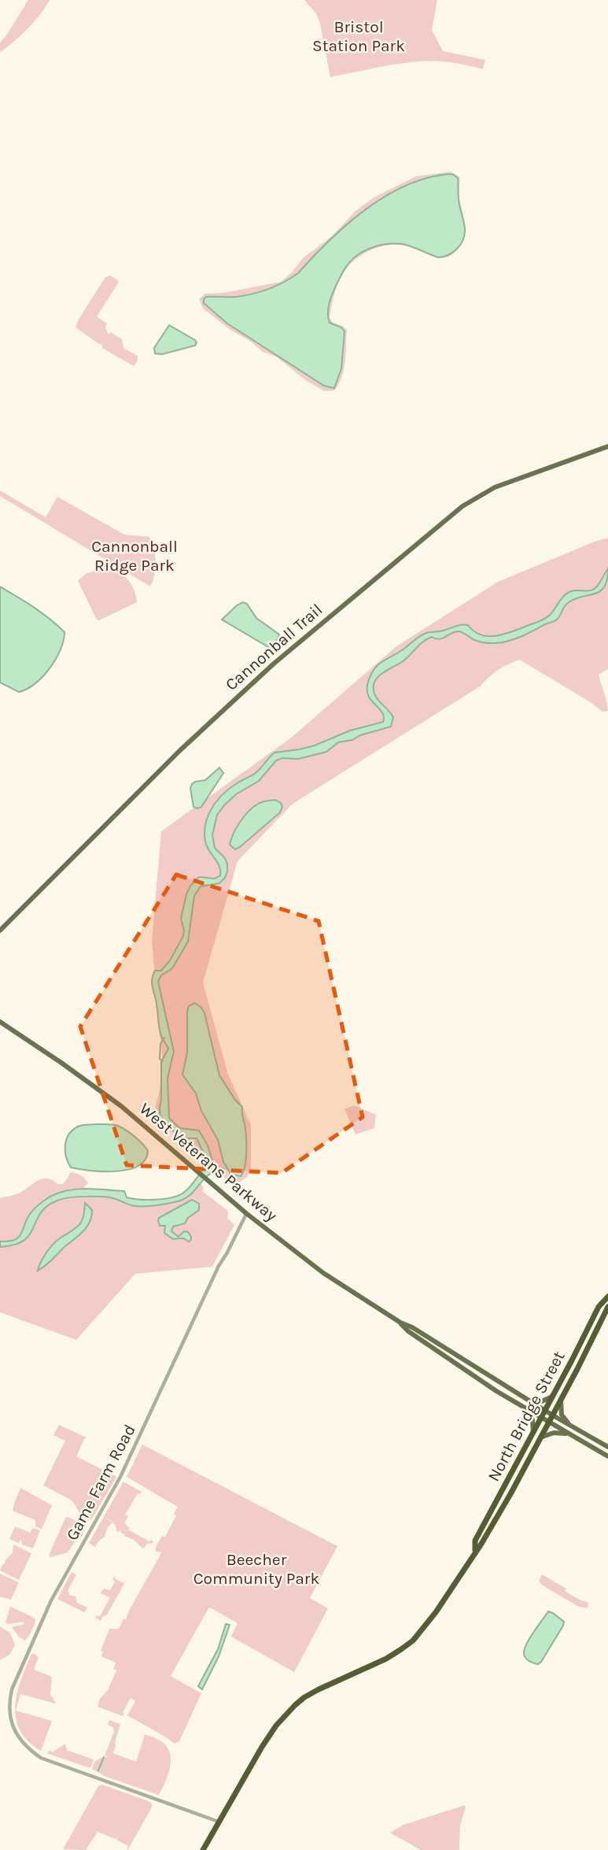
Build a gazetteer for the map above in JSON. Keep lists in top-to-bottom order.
{
  "streets": {
    "highway": ["North Bridge Street"],
    "main road": ["Cannonball Trail", "West Veterans Parkway"],
    "street": ["Game Farm Road"]
  },
  "crossings": [
    ["West Veterans Parkway", "North Bridge Street"],
    ["West Veterans Parkway", "Game Farm Road"],
    ["North Bridge Street", "Game Farm Road"]
  ],
  "parks": ["Bristol Station Park", "Cannonball Ridge Park", "Beecher Community Park"]
}
